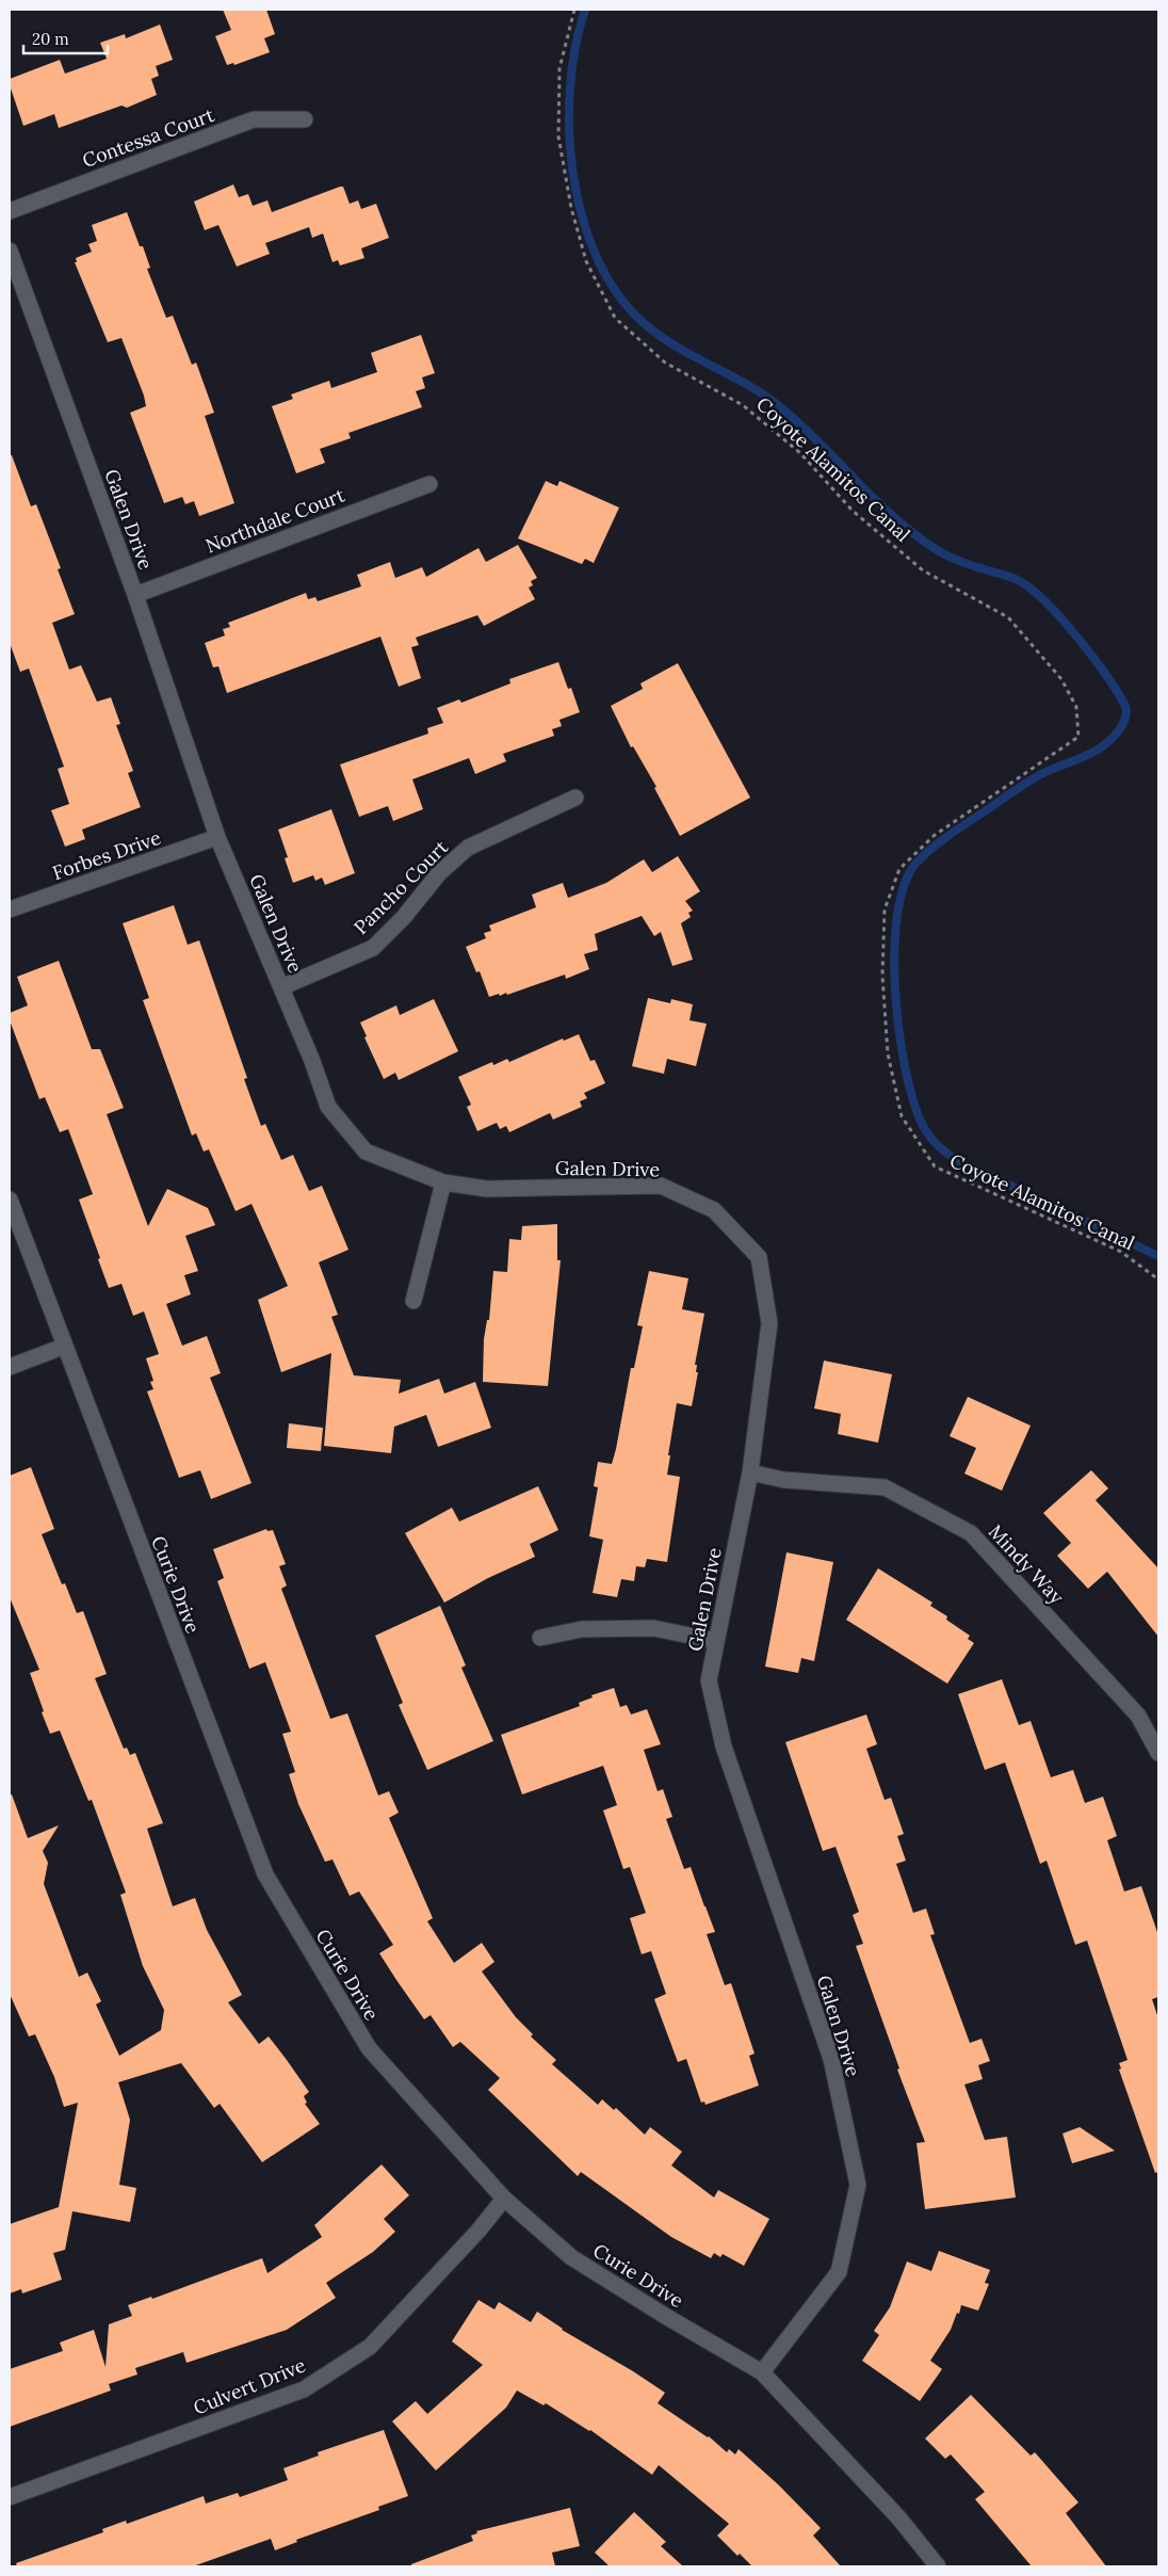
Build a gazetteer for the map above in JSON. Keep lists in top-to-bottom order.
{
  "streets": {
    "street": [
      "Contessa Court",
      "Galen Drive",
      "Northdale Court",
      "Forbes Drive",
      "Pancho Court",
      "Mindy Way",
      "Curie Drive",
      "Culvert Drive"
    ],
    "path": ["Coyote Alamitos Canal"]
  },
  "crossings": [
    ["Galen Drive", "Northdale Court"],
    ["Galen Drive", "Forbes Drive"],
    ["Galen Drive", "Pancho Court"],
    ["Galen Drive", "Mindy Way"],
    ["Galen Drive", "Curie Drive"],
    ["Curie Drive", "Culvert Drive"]
  ],
  "scale_bar": "20 m"
}
